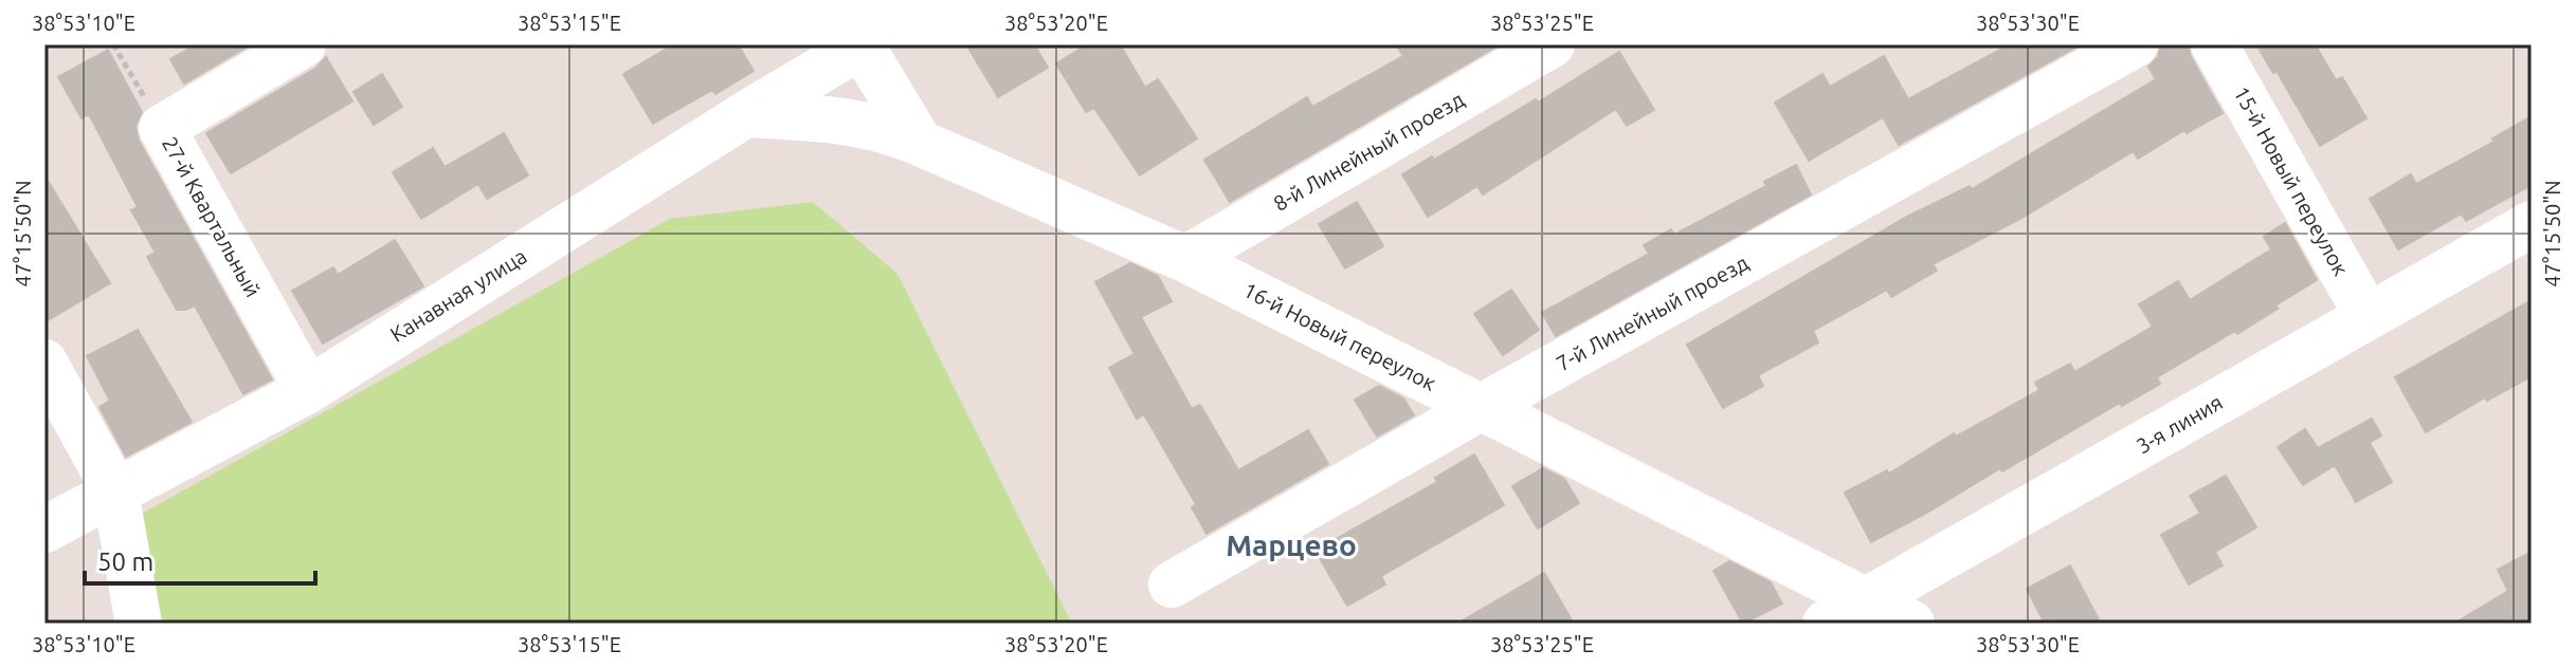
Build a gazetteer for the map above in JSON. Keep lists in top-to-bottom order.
{
  "streets": {
    "street": [
      "8-й Линейный проезд",
      "15-й Новый переулок",
      "27-й Квартальный",
      "Канавная улица",
      "7-й Линейный проезд",
      "16-й Новый переулок",
      "3-я линия"
    ]
  },
  "crossings": [
    ["8-й Линейный проезд", "16-й Новый переулок"],
    ["15-й Новый переулок", "3-я линия"],
    ["27-й Квартальный", "Канавная улица"],
    ["Канавная улица", "16-й Новый переулок"],
    ["7-й Линейный проезд", "16-й Новый переулок"],
    ["16-й Новый переулок", "3-я линия"]
  ],
  "districts": ["Марцево"],
  "scale_bar": "50 m",
  "coordinates": [
    "38°53'10\"E",
    "38°53'15\"E",
    "38°53'20\"E",
    "38°53'25\"E",
    "38°53'30\"E",
    "47°15'50\"N"
  ]
}
